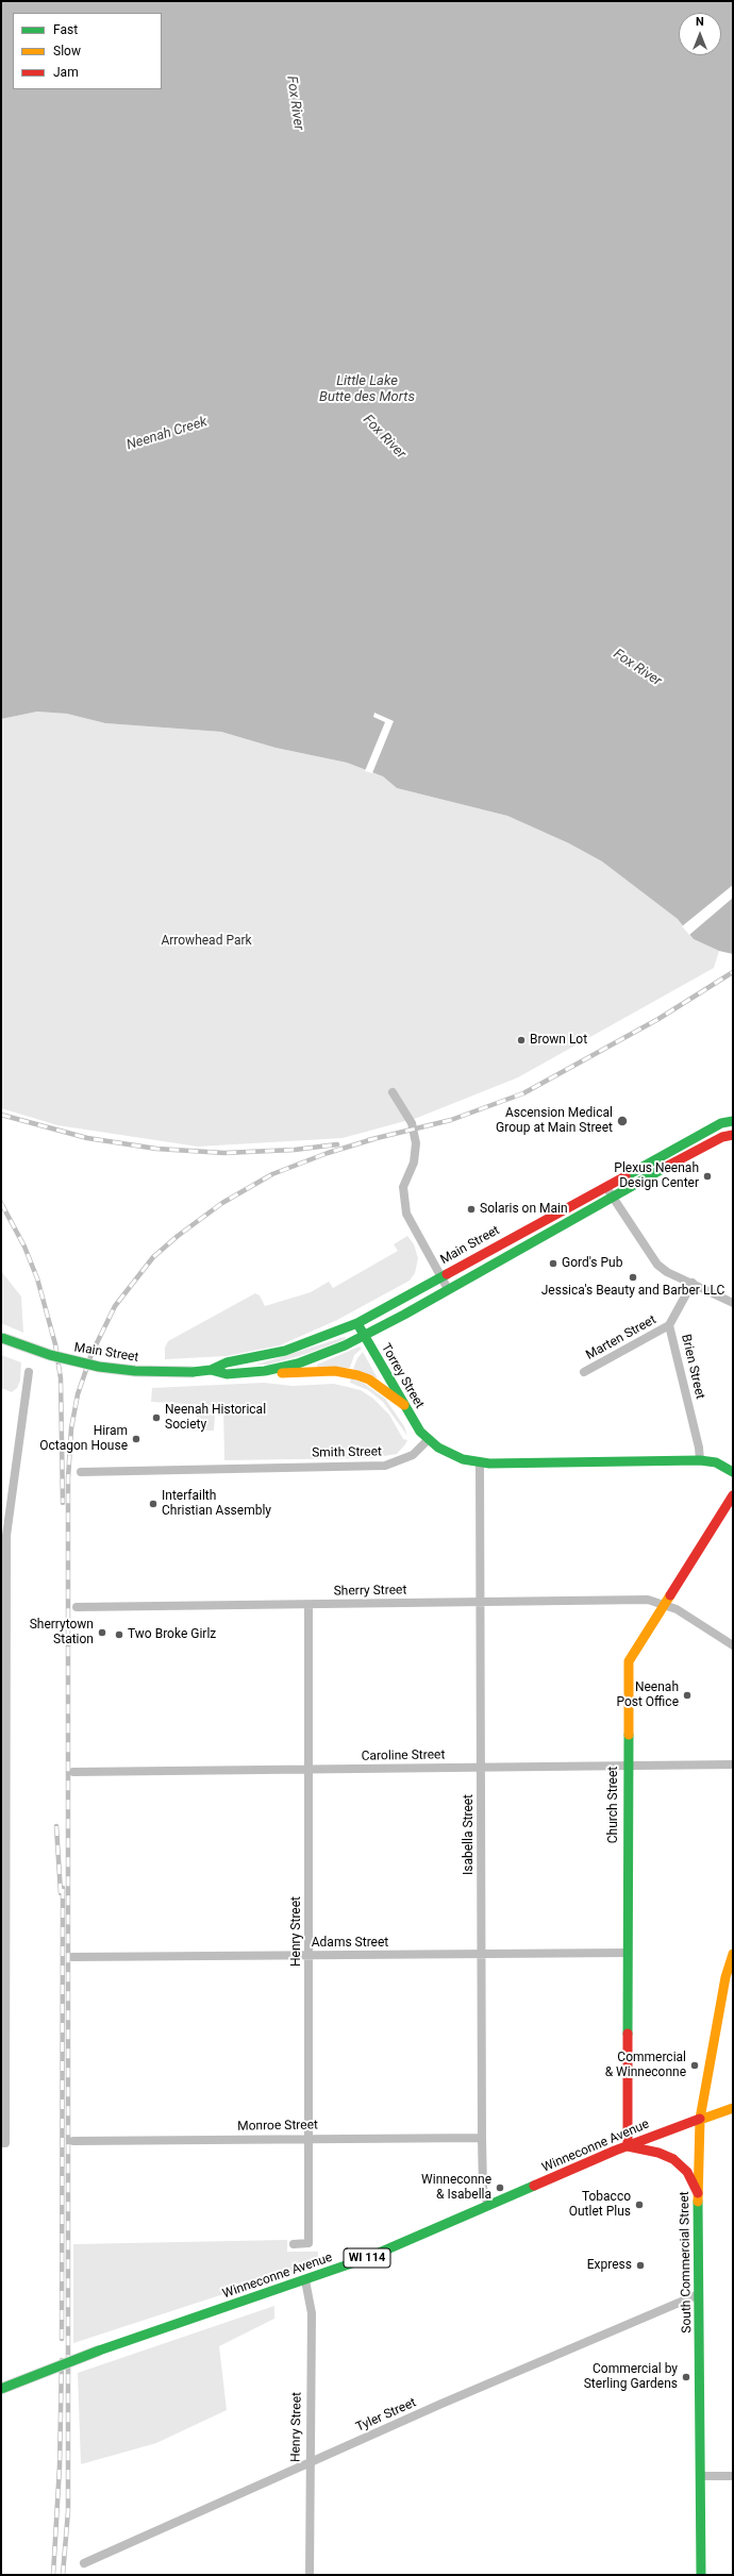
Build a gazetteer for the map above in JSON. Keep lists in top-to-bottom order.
{
  "streets": {
    "main road": [
      "Main Street",
      "Torrey Street",
      "Church Street",
      "Winneconne Avenue",
      "WI 114",
      "South Commercial Street"
    ],
    "street": [
      "Marten Street",
      "Brien Street",
      "Smith Street",
      "Sherry Street",
      "Caroline Street",
      "Isabella Street",
      "Henry Street",
      "Adams Street",
      "Monroe Street",
      "Tyler Street"
    ]
  },
  "crossings": [
    ["Main Street", "Torrey Street"],
    ["Marten Street", "Brien Street"],
    ["Torrey Street", "Smith Street"],
    ["Sherry Street", "Church Street"],
    ["Sherry Street", "Isabella Street"],
    ["Sherry Street", "Henry Street"],
    ["Caroline Street", "Church Street"],
    ["Caroline Street", "Isabella Street"],
    ["Caroline Street", "Henry Street"],
    ["Church Street", "Adams Street"],
    ["Church Street", "Winneconne Avenue"],
    ["Isabella Street", "Adams Street"],
    ["Isabella Street", "Monroe Street"],
    ["Isabella Street", "Winneconne Avenue"],
    ["Henry Street", "Adams Street"],
    ["Henry Street", "Monroe Street"],
    ["Henry Street", "Winneconne Avenue"],
    ["Henry Street", "Tyler Street"],
    ["Winneconne Avenue", "South Commercial Street"],
    ["South Commercial Street", "Tyler Street"]
  ],
  "water": ["Fox River", "Little Lake Butte des Morts", "Neenah Creek"],
  "parks": ["Arrowhead Park"],
  "places": [
    "Brown Lot",
    "Ascension Medical Group at Main Street",
    "Plexus Neenah Design Center",
    "Solaris on Main",
    "Gord's Pub",
    "Jessica's Beauty and Barber LLC",
    "Neenah Historical Society",
    "Hiram Octagon House",
    "Interfailth Christian Assembly",
    "Sherrytown Station",
    "Two Broke Girlz",
    "Neenah Post Office",
    "Commercial & Winneconne",
    "Winneconne & Isabella",
    "Tobacco Outlet Plus",
    "Express",
    "Commercial by Sterling Gardens"
  ],
  "legend": ["Fast", "Slow", "Jam"],
  "north": "top"
}
